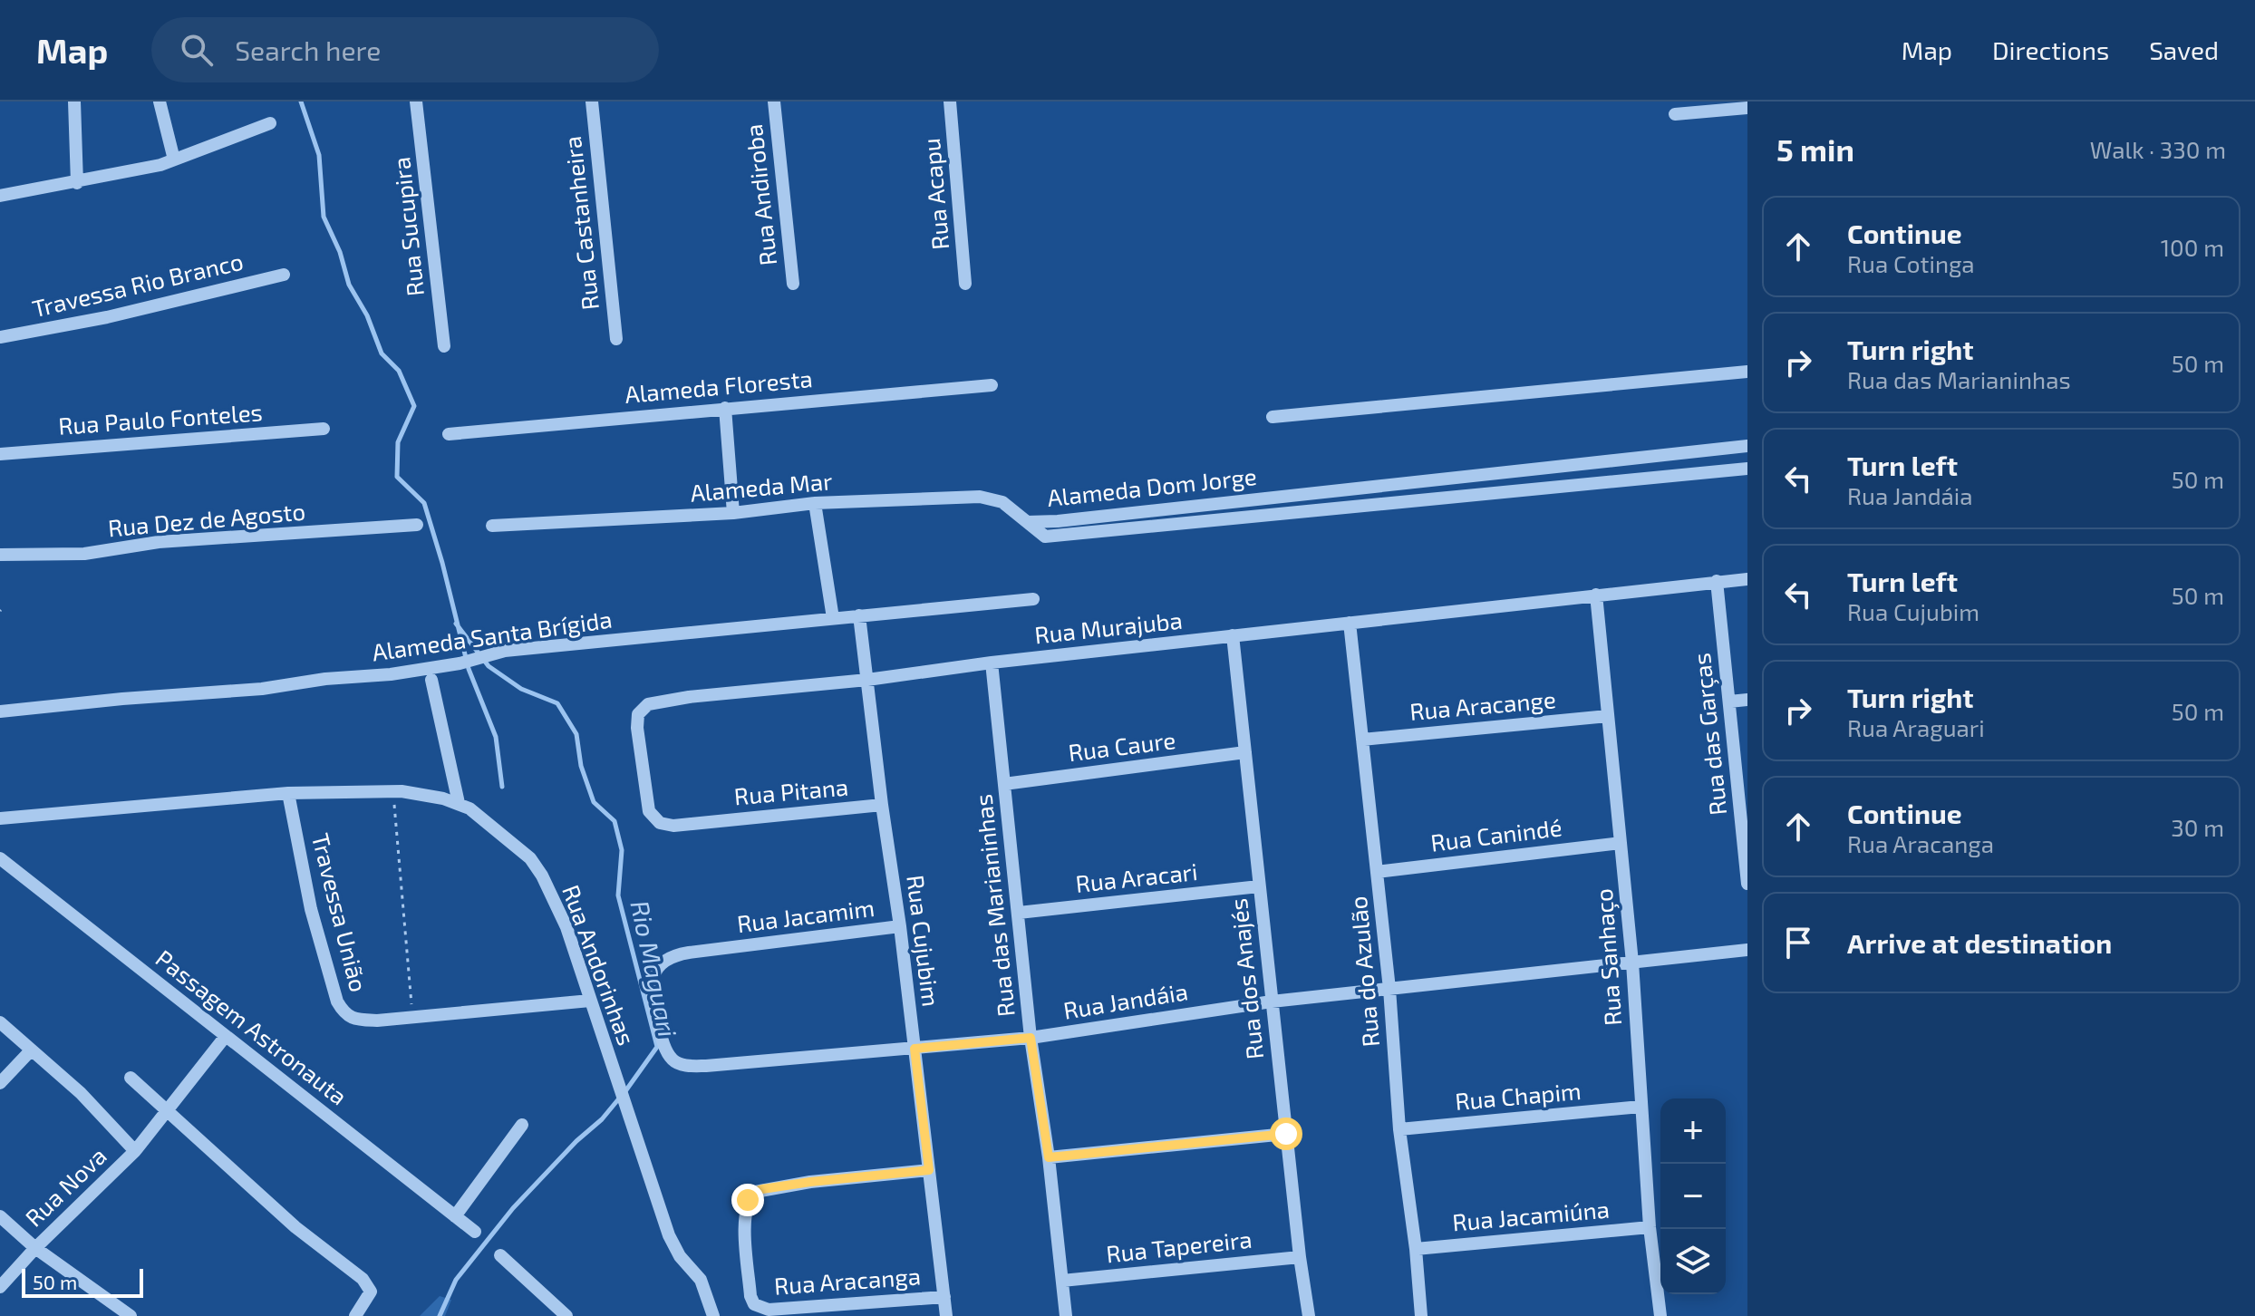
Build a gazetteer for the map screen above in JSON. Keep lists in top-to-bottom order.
{
  "streets": {
    "street": [
      "Rua Acapu",
      "Rua Andiroba",
      "Rua Castanheira",
      "Rua Sucupira",
      "Travessa Rio Branco",
      "Alameda Floresta",
      "Rua Paulo Fonteles",
      "Alameda Mar",
      "Alameda Dom Jorge",
      "Rua Dez de Agosto",
      "Rua Murajuba",
      "Alameda Santa Brígida",
      "Rua Aracange",
      "Rua das Garças",
      "Rua Caure",
      "Rua Pitana",
      "Rua Canindé",
      "Rua Aracari",
      "Rua das Marianinhas",
      "Travessa União",
      "Rua Jacamim",
      "Rua Cujubim",
      "Rua Sanhaço",
      "Rua Andorinhas",
      "Rua do Azulão",
      "Rua dos Anajés",
      "Rua Jandáia",
      "Passagem Astronauta",
      "Rua Chapim",
      "Rua Nova",
      "Rua Jacamiúna",
      "Rua Tapereira",
      "Rua Aracanga"
    ]
  },
  "crossings": [
    ["Alameda Mar", "Alameda Dom Jorge"],
    ["Rua Murajuba", "Rua das Garças"],
    ["Rua Murajuba", "Rua Pitana"],
    ["Rua Murajuba", "Rua das Marianinhas"],
    ["Rua Murajuba", "Rua Cujubim"],
    ["Rua Murajuba", "Rua Sanhaço"],
    ["Rua Murajuba", "Rua do Azulão"],
    ["Rua Murajuba", "Rua dos Anajés"],
    ["Alameda Santa Brígida", "Rua Cujubim"],
    ["Rua Aracange", "Rua Sanhaço"],
    ["Rua Aracange", "Rua do Azulão"],
    ["Rua Caure", "Rua das Marianinhas"],
    ["Rua Caure", "Rua dos Anajés"],
    ["Rua Pitana", "Rua Cujubim"],
    ["Rua Canindé", "Rua Sanhaço"],
    ["Rua Canindé", "Rua do Azulão"],
    ["Rua Aracari", "Rua das Marianinhas"],
    ["Rua Aracari", "Rua dos Anajés"],
    ["Rua das Marianinhas", "Rua Jandáia"],
    ["Rua das Marianinhas", "Rua Tapereira"],
    ["Travessa União", "Rua Andorinhas"],
    ["Rua Jacamim", "Rua Cujubim"],
    ["Rua Jacamim", "Rua Jandáia"],
    ["Rua Cujubim", "Rua Jandáia"],
    ["Rua Cujubim", "Rua Aracanga"],
    ["Rua Sanhaço", "Rua Jandáia"],
    ["Rua Sanhaço", "Rua Chapim"],
    ["Rua Sanhaço", "Rua Jacamiúna"],
    ["Rua do Azulão", "Rua Jandáia"],
    ["Rua do Azulão", "Rua Chapim"],
    ["Rua do Azulão", "Rua Jacamiúna"],
    ["Rua dos Anajés", "Rua Jandáia"],
    ["Rua dos Anajés", "Rua Tapereira"],
    ["Passagem Astronauta", "Rua Nova"]
  ],
  "water": ["Rio Maguari"],
  "scale_bar": "50 m",
  "page": {
    "header": "Map",
    "search": "Search here",
    "nav": ["Map", "Directions", "Saved"],
    "heading": ["5 min", "Walk · 330 m"],
    "list": [
      ["Continue", "Rua Cotinga", "100 m"],
      ["Turn right", "Rua das Marianinhas", "50 m"],
      ["Turn left", "Rua Jandáia", "50 m"],
      ["Turn left", "Rua Cujubim", "50 m"],
      ["Turn right", "Rua Araguari", "50 m"],
      ["Continue", "Rua Aracanga", "30 m"],
      "Arrive at destination"
    ],
    "map_buttons": ["+", "−"],
    "scale": "50 m"
  }
}
